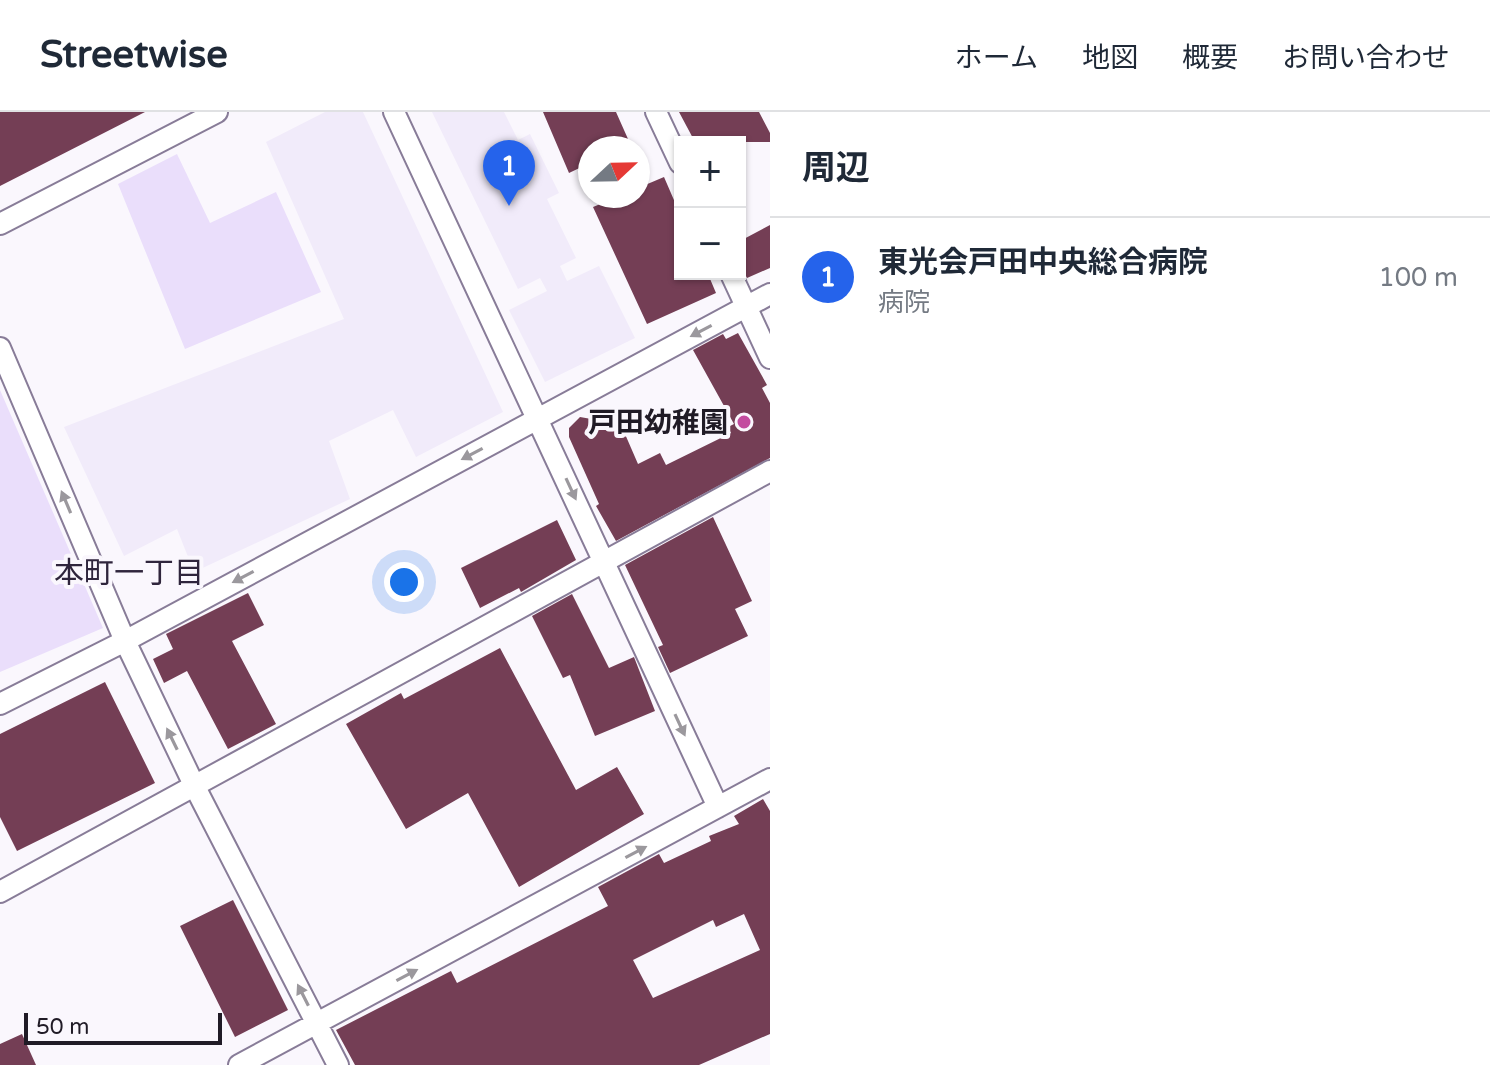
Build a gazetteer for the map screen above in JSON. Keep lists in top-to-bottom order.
{
  "districts": ["本町一丁目"],
  "places": ["戸田幼稚園"],
  "scale_bar": "50 m",
  "north": "right",
  "page": {
    "header": "Streetwise",
    "nav": [
      "ホーム",
      "地図",
      "概要",
      "お問い合わせ"
    ],
    "heading": "周辺",
    "map_buttons": ["+", "−"],
    "pins": "1",
    "list": [
      {
        "mark": "1",
        "name": "東光会戸田中央総合病院",
        "note": "病院",
        "value": "100 m"
      }
    ],
    "scale": "50 m"
  }
}
